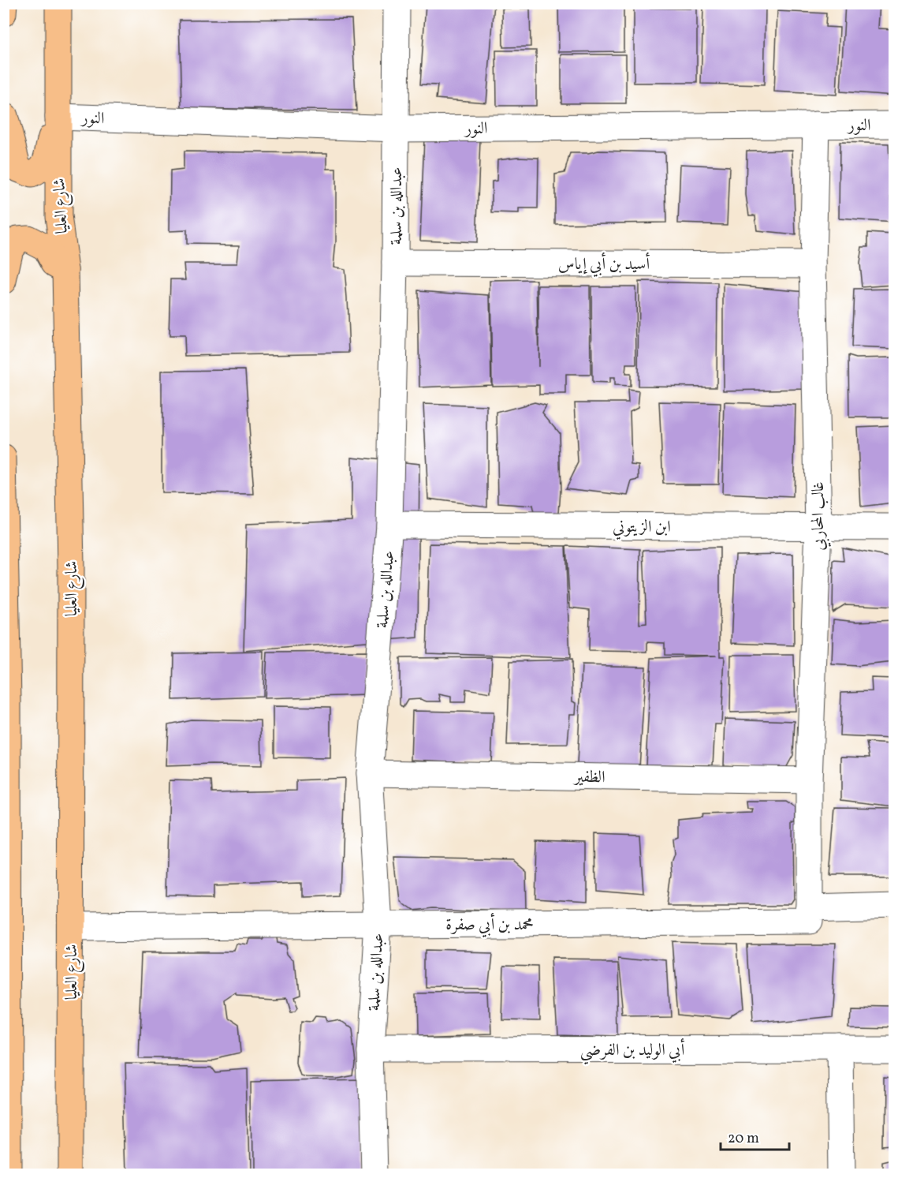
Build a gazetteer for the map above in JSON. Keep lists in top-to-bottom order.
{
  "streets": {
    "main road": ["شارع العليا"],
    "street": [
      "النور",
      "عبدالله بن سلمة",
      "أسيد بن أبي إياس",
      "غالب المحاربي",
      "ابن الزيتوني",
      "الظفير",
      "محمد بن أبي صفرة",
      "أبي الوليد بن الفرضي"
    ]
  },
  "crossings": [
    ["النور", "شارع العليا"],
    ["النور", "عبدالله بن سلمة"],
    ["النور", "غالب المحاربي"],
    ["شارع العليا", "محمد بن أبي صفرة"],
    ["عبدالله بن سلمة", "أسيد بن أبي إياس"],
    ["عبدالله بن سلمة", "ابن الزيتوني"],
    ["عبدالله بن سلمة", "الظفير"],
    ["عبدالله بن سلمة", "محمد بن أبي صفرة"],
    ["عبدالله بن سلمة", "أبي الوليد بن الفرضي"],
    ["أسيد بن أبي إياس", "غالب المحاربي"],
    ["غالب المحاربي", "ابن الزيتوني"],
    ["غالب المحاربي", "الظفير"],
    ["غالب المحاربي", "محمد بن أبي صفرة"]
  ],
  "scale_bar": "20 m"
}
